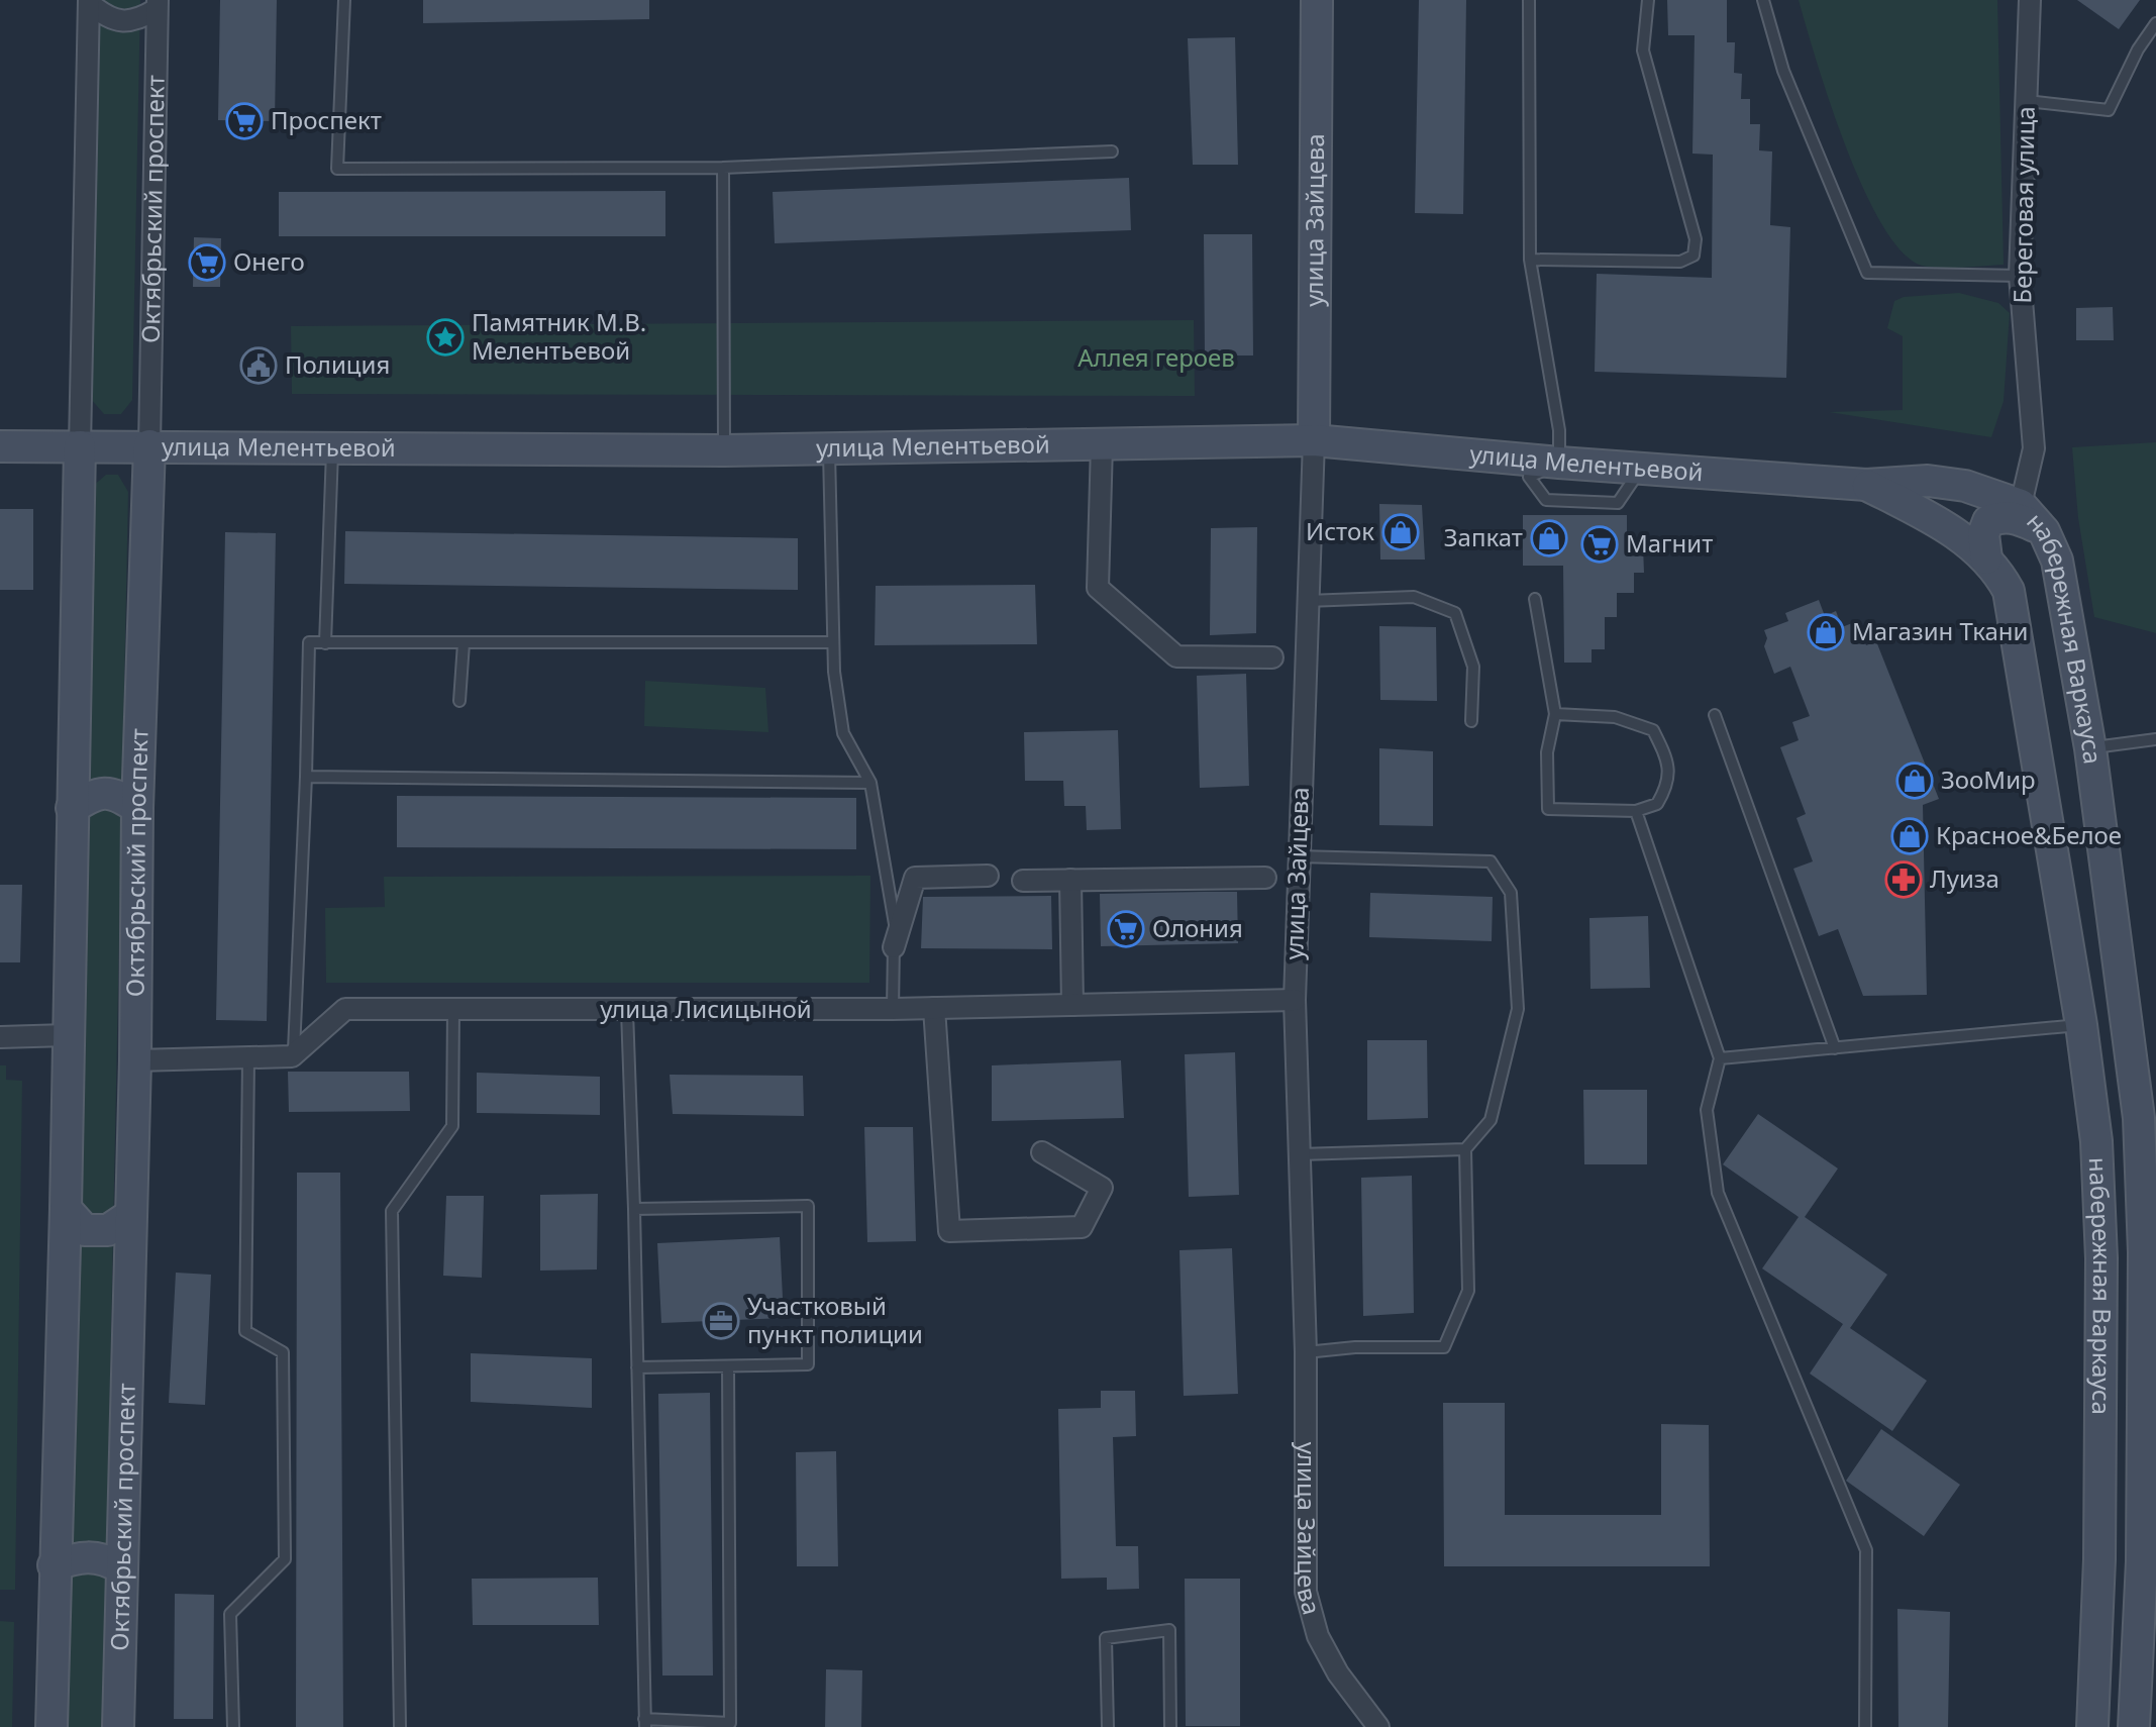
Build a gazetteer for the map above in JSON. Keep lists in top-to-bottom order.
{
  "streets": {
    "main road": [
      "Октябрьский проспект",
      "улица Зайцева",
      "улица Мелентьевой",
      "набережная Варкауса"
    ],
    "street": ["Береговая улица", "улица Лисицыной"]
  },
  "crossings": [
    ["Береговая улица", "набережная Варкауса"],
    ["Октябрьский проспект", "улица Мелентьевой"],
    ["улица Зайцева", "улица Мелентьевой"],
    ["улица Зайцева", "улица Лисицыной"],
    ["улица Мелентьевой", "набережная Варкауса"]
  ],
  "parks": ["Аллея героев"],
  "places": {
    "supermarket": [
      "Проспект",
      "Онего",
      "Магнит",
      "Олония"
    ],
    "place": ["Памятник М.В. Мелентьевой"],
    "public building": ["Полиция"],
    "shop": [
      "Исток",
      "Запкат",
      "Магазин Ткани",
      "ЗооМир",
      "Красное&Белое"
    ],
    "pharmacy": ["Луиза"],
    "office": ["Участковый пункт полиции"]
  }
}
